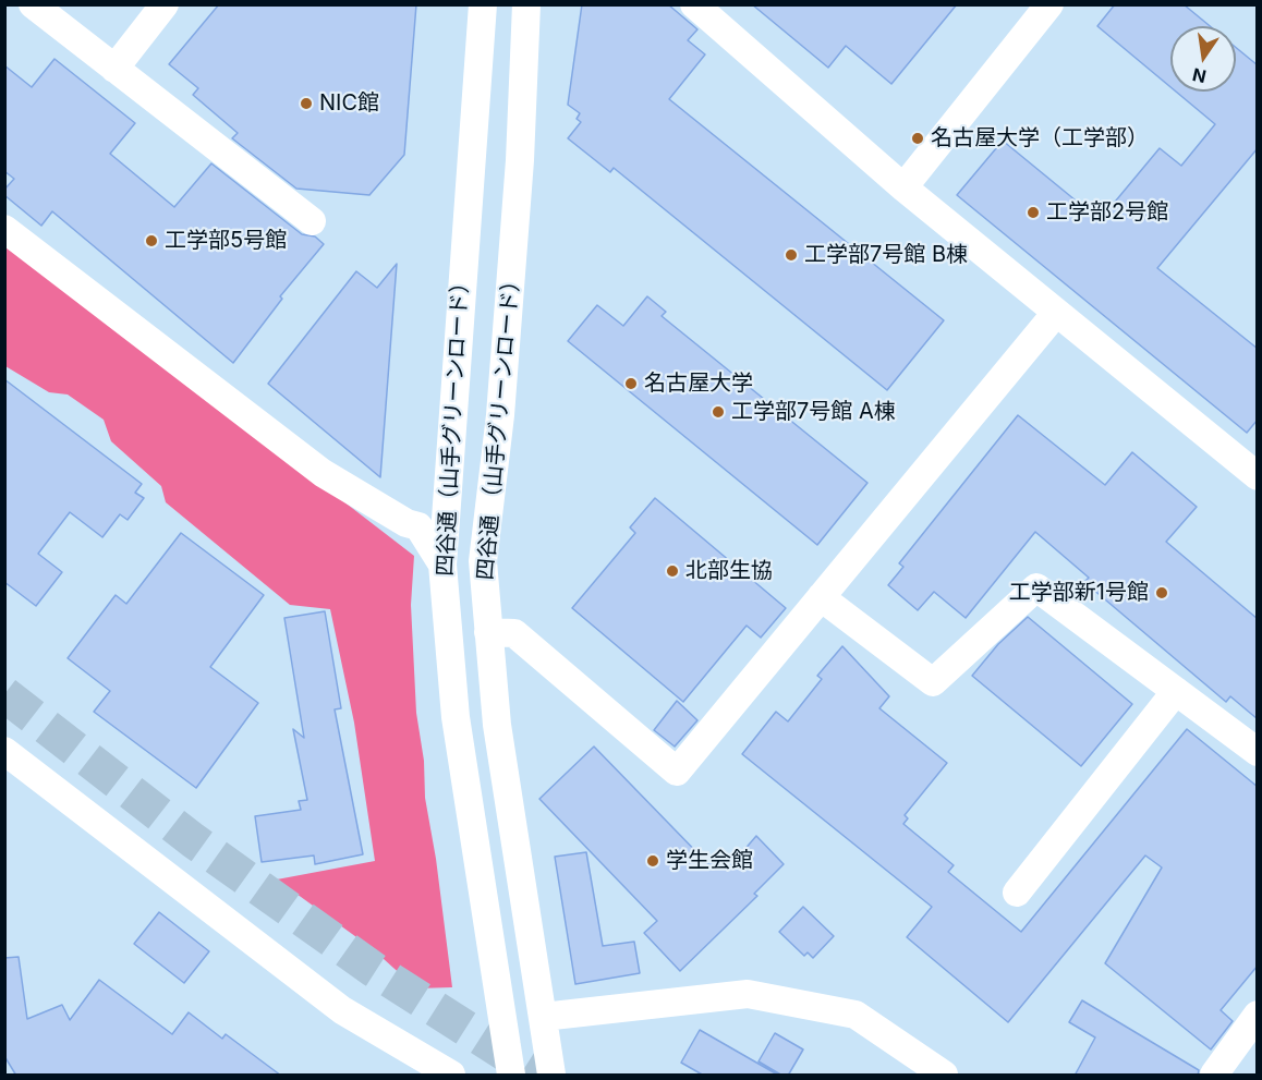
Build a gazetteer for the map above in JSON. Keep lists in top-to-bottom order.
{
  "streets": {
    "street": ["四谷通（山手グリーンロード）", "四谷通 （山手グリーンロード）"]
  },
  "places": [
    "NIC館",
    "名古屋大学（工学部）",
    "工学部2号館",
    "工学部5号館",
    "工学部7号館 B棟",
    "名古屋大学",
    "工学部7号館 A棟",
    "北部生協",
    "工学部新1号館",
    "学生会館"
  ],
  "north": "bottom"
}
